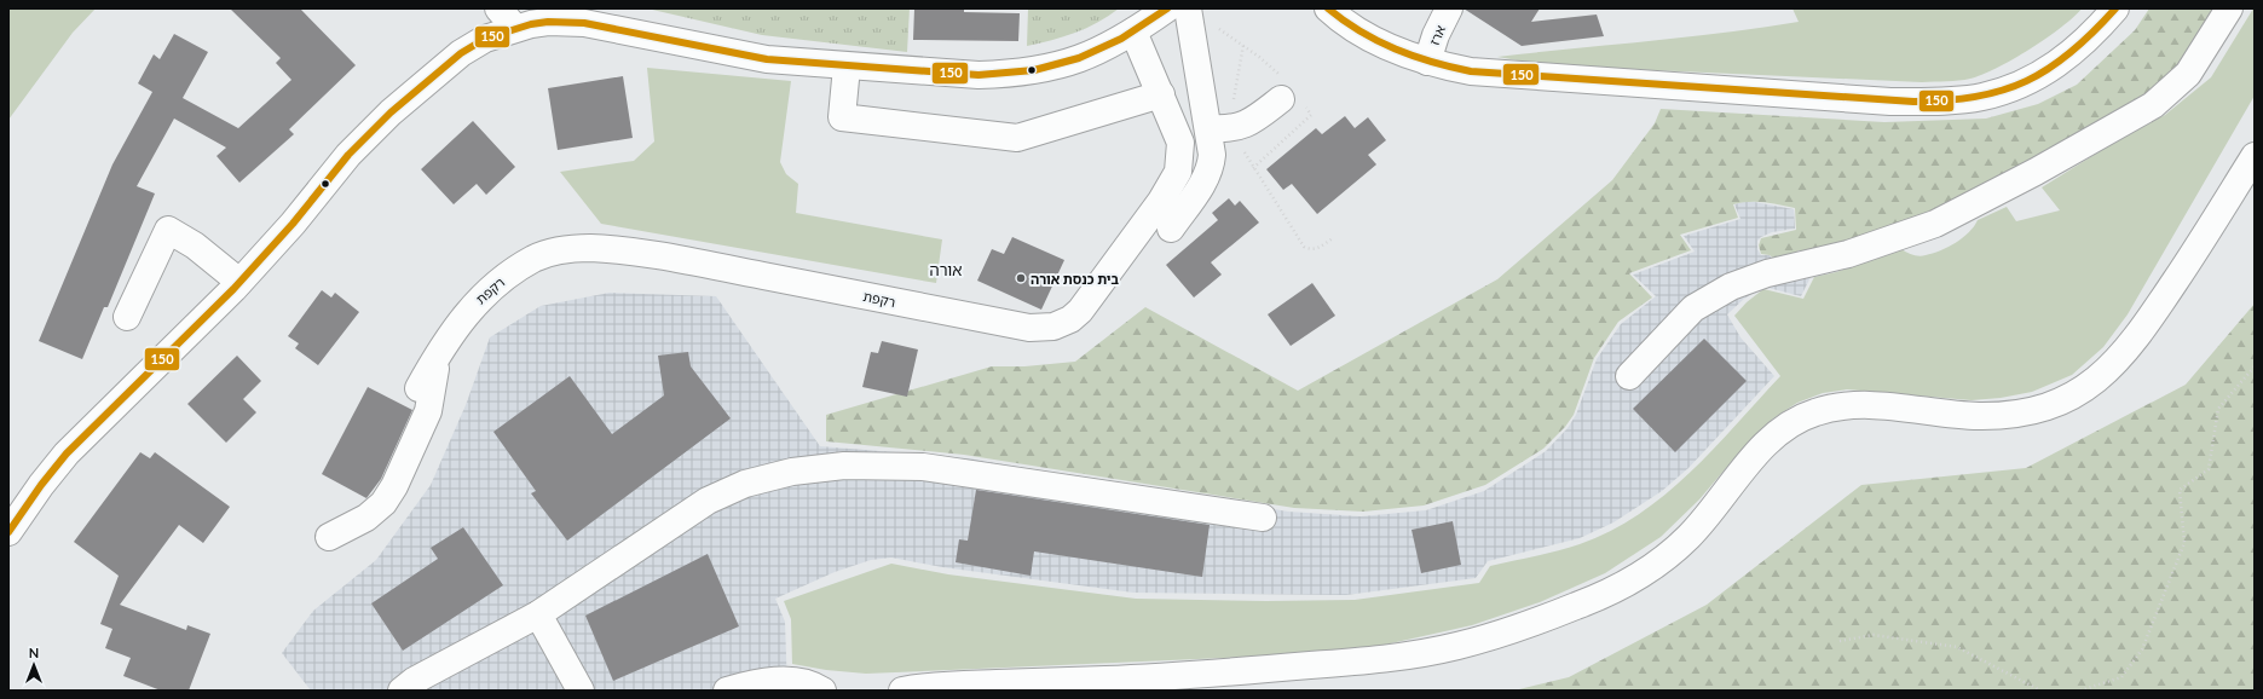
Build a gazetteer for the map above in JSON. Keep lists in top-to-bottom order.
{
  "streets": {
    "street": ["ארז", "רקפת"]
  },
  "districts": ["אורה"],
  "places": ["בית כנסת אורה"],
  "lines": ["transit line 150"],
  "north": "top"
}
